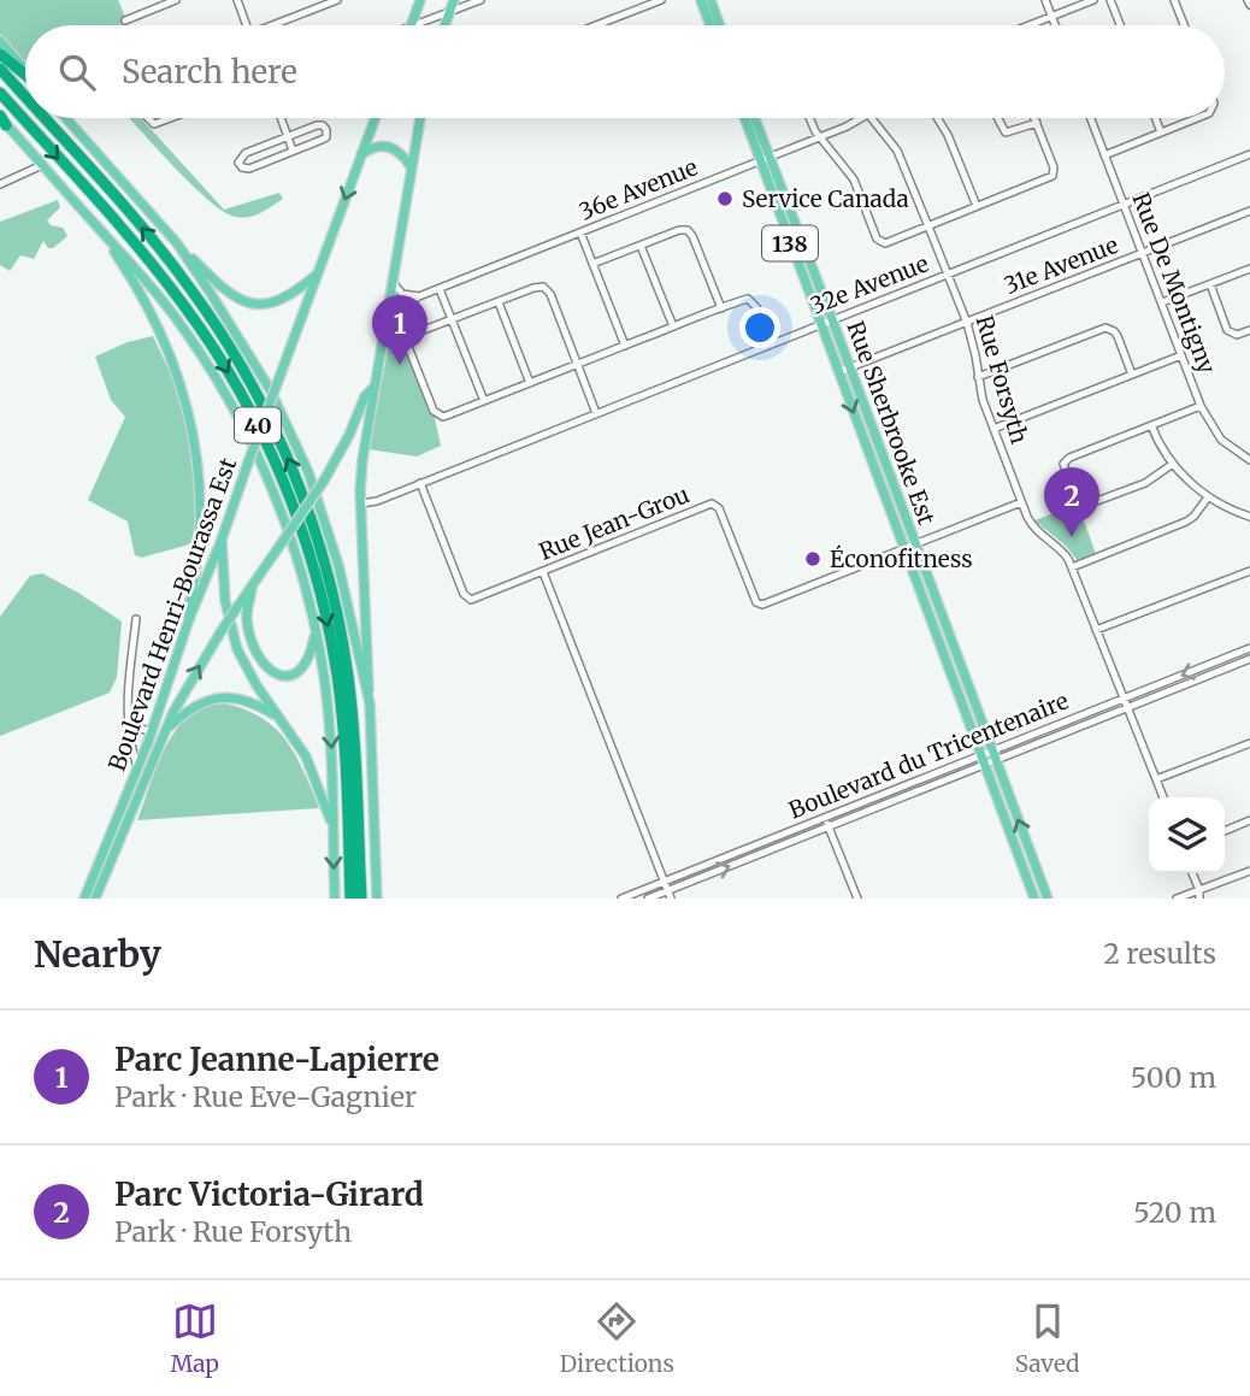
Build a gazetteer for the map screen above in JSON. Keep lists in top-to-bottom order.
{
  "streets": {
    "highway": ["40"],
    "main road": ["138", "Rue Sherbrooke Est", "Boulevard Henri-Bourassa Est"],
    "street": [
      "36e Avenue",
      "31e Avenue",
      "Rue De Montigny",
      "32e Avenue",
      "Rue Forsyth",
      "Rue Jean-Grou",
      "Boulevard du Tricentenaire"
    ]
  },
  "crossings": [
    ["36e Avenue", "Rue Sherbrooke Est"],
    ["36e Avenue", "Boulevard Henri-Bourassa Est"],
    ["31e Avenue", "Rue De Montigny"],
    ["31e Avenue", "Rue Forsyth"],
    ["31e Avenue", "Rue Sherbrooke Est"],
    ["Rue De Montigny", "32e Avenue"],
    ["32e Avenue", "Rue Forsyth"],
    ["32e Avenue", "Rue Sherbrooke Est"],
    ["32e Avenue", "Rue Jean-Grou"],
    ["Rue Forsyth", "Boulevard du Tricentenaire"],
    ["Rue Sherbrooke Est", "Rue Jean-Grou"],
    ["Rue Sherbrooke Est", "Boulevard du Tricentenaire"]
  ],
  "places": ["Service Canada", "Éconofitness"],
  "page": {
    "search": "Search here",
    "pins": ["1", "2"],
    "heading": ["Nearby", "2 results"],
    "list": [
      {
        "mark": "1",
        "name": "Parc Jeanne-Lapierre",
        "note": "Park · Rue Eve-Gagnier",
        "value": "500 m"
      },
      {
        "mark": "2",
        "name": "Parc Victoria-Girard",
        "note": "Park · Rue Forsyth",
        "value": "520 m"
      }
    ],
    "nav": ["Map", "Directions", "Saved"]
  }
}
